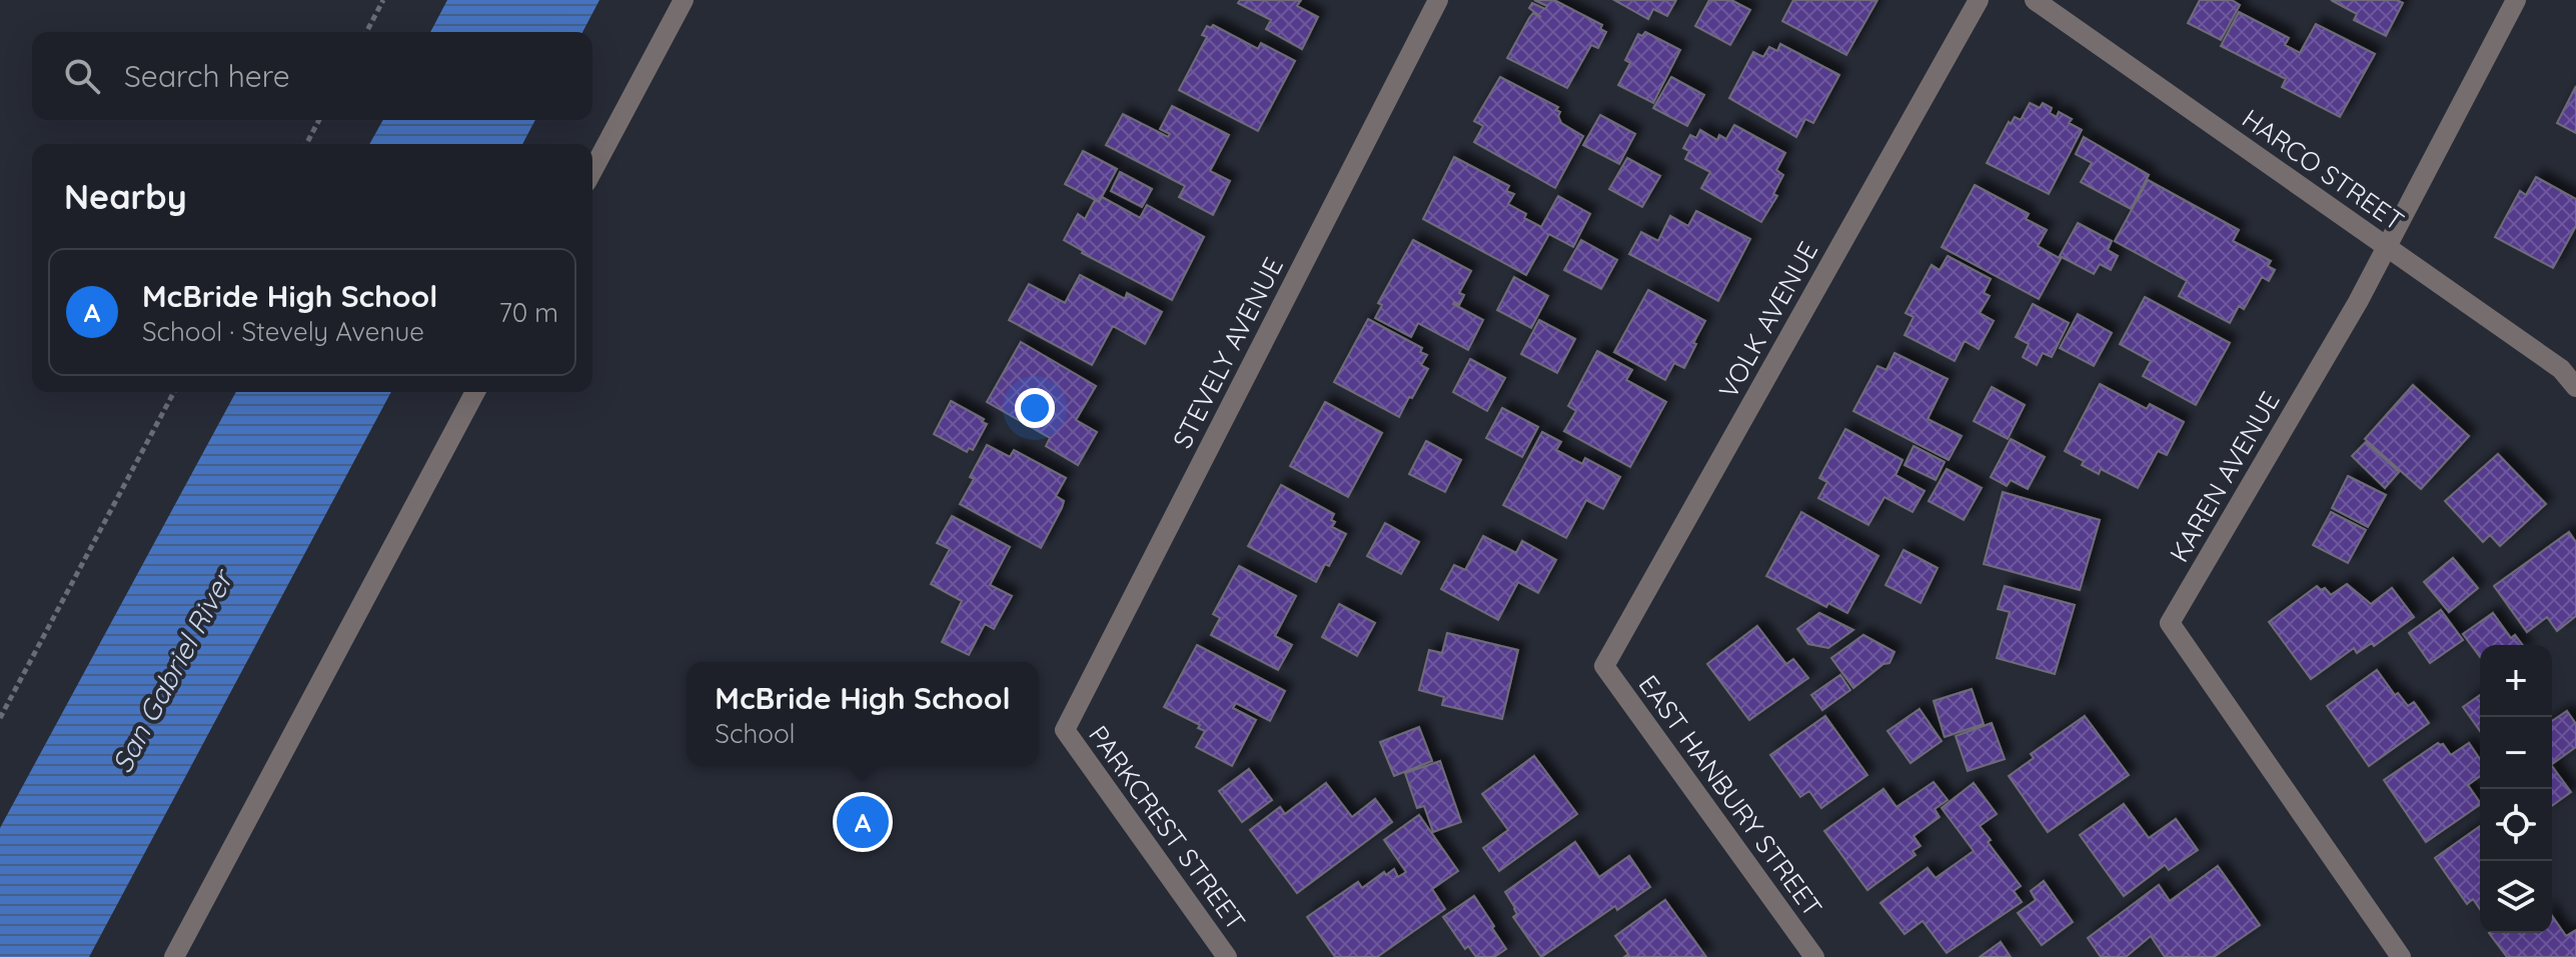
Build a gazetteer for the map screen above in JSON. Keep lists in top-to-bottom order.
{
  "streets": {
    "street": [
      "HARCO STREET",
      "VOLK AVENUE",
      "STEVELY AVENUE",
      "KAREN AVENUE",
      "EAST HANBURY STREET",
      "PARKCREST STREET"
    ]
  },
  "crossings": [
    ["HARCO STREET", "KAREN AVENUE"],
    ["VOLK AVENUE", "EAST HANBURY STREET"],
    ["STEVELY AVENUE", "PARKCREST STREET"]
  ],
  "water": ["San Gabriel River"],
  "page": {
    "search": "Search here",
    "heading": "Nearby",
    "list": [
      {
        "mark": "A",
        "name": "McBride High School",
        "note": "School · Stevely Avenue",
        "value": "70 m"
      }
    ],
    "map_buttons": ["+", "−"],
    "popup": ["McBride High School", "School"],
    "pins": "A"
  }
}
